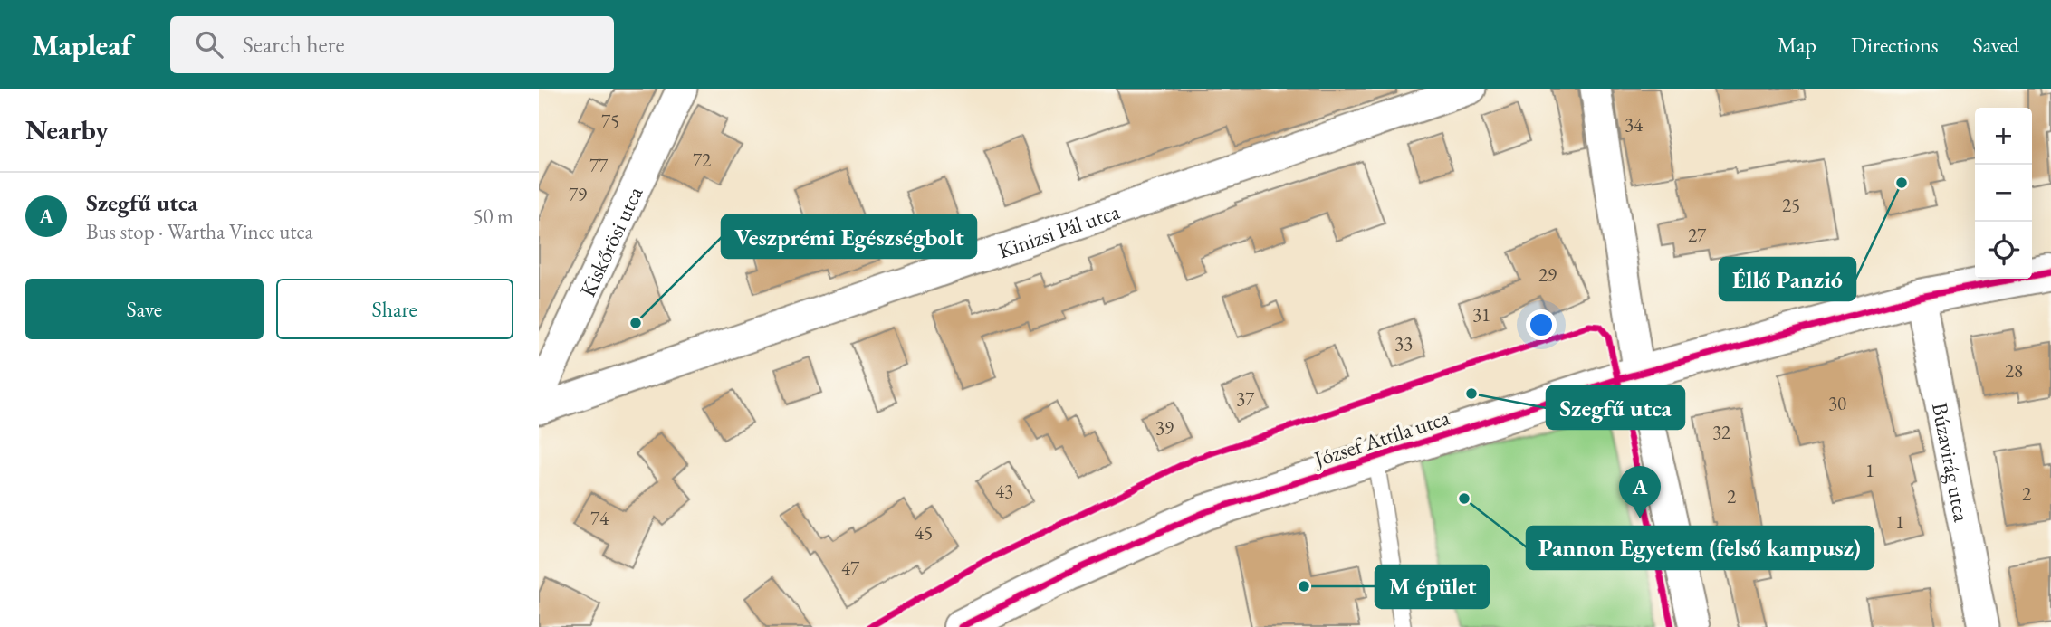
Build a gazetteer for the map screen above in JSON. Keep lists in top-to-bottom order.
{
  "streets": {
    "street": [
      "Kinizsi Pál utca",
      "Kiskőrösi utca",
      "József Attila utca",
      "Búzavirág utca"
    ]
  },
  "crossings": [
    ["József Attila utca", "Búzavirág utca"]
  ],
  "places": [
    "Éllő Panzió",
    "Veszprémi Egészségbolt",
    "Szegfű utca",
    "Pannon Egyetem (felső kampusz)",
    "M épület"
  ],
  "house_numbers": [
    "75",
    "34",
    "72",
    "77",
    "79",
    "25",
    "27",
    "29",
    "31",
    "33",
    "28",
    "37",
    "30",
    "39",
    "32",
    "1",
    "43",
    "2",
    "2",
    "74",
    "1",
    "45",
    "47"
  ],
  "page": {
    "header": "Mapleaf",
    "search": "Search here",
    "nav": ["Map", "Directions", "Saved"],
    "heading": "Nearby",
    "map_buttons": ["+", "−"],
    "list": [
      {
        "mark": "A",
        "name": "Szegfű utca",
        "note": "Bus stop · Wartha Vince utca",
        "value": "50 m"
      }
    ],
    "buttons": ["Save", "Share"],
    "pins": "A"
  }
}
